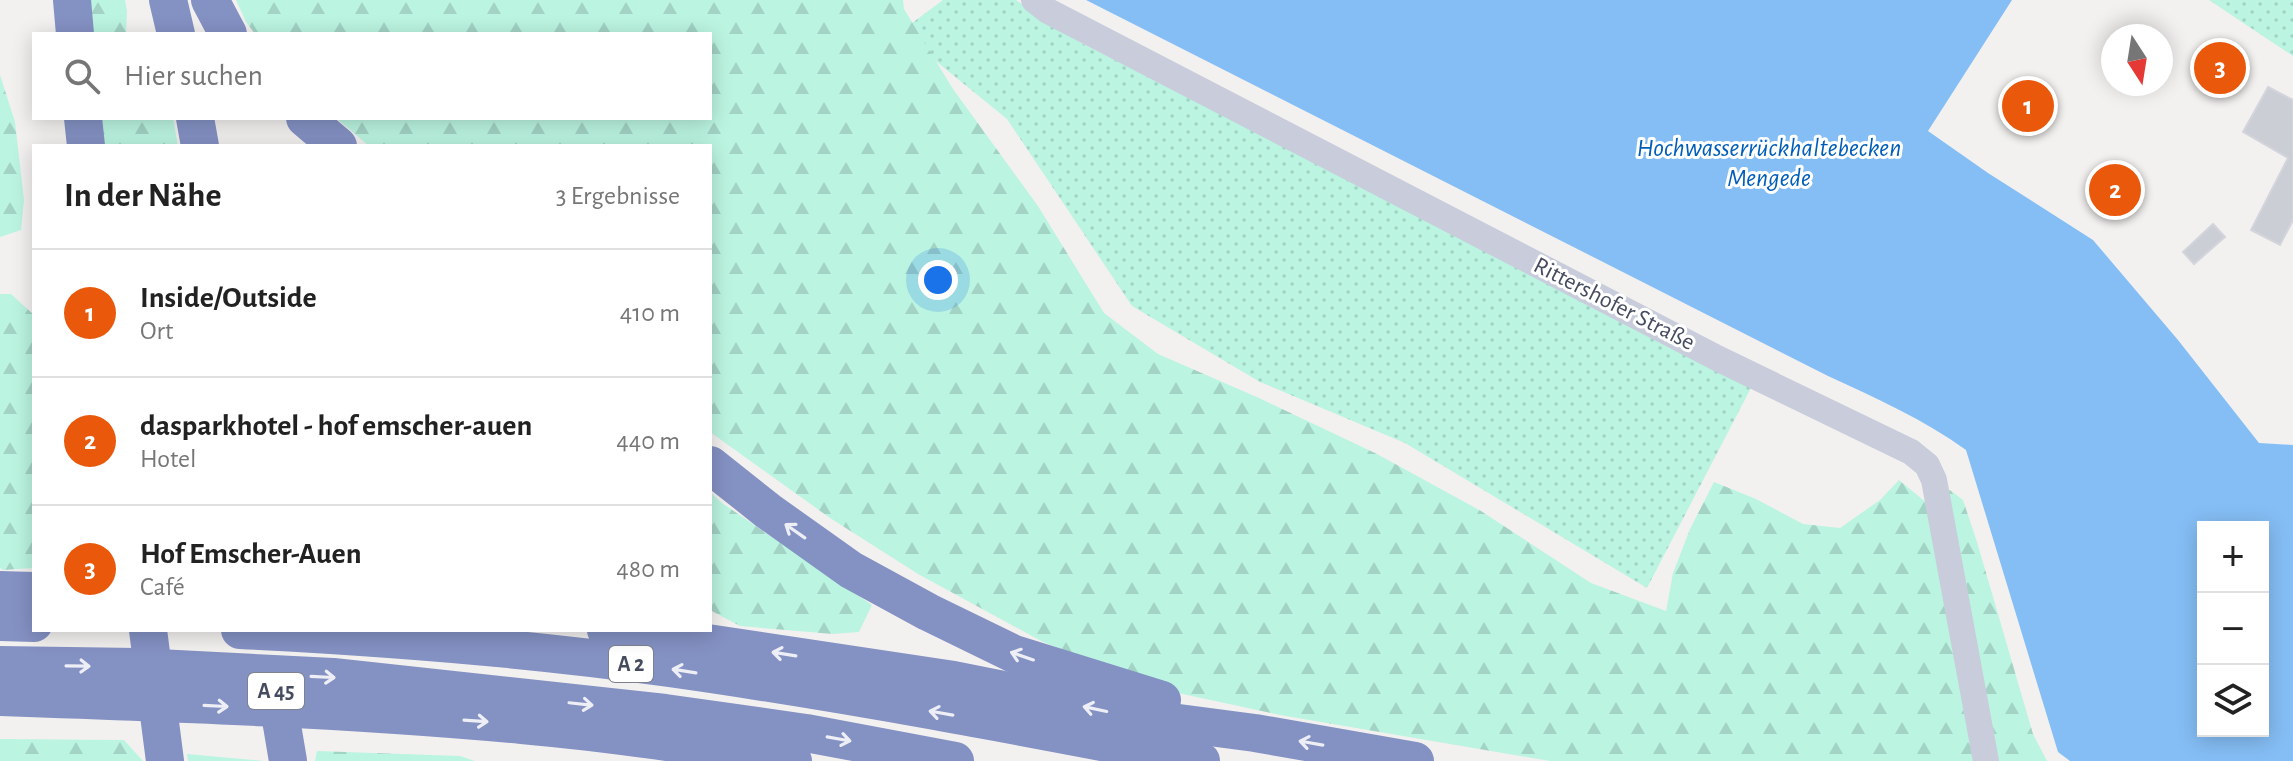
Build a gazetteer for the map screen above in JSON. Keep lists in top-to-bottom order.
{
  "streets": {
    "highway": ["A 2", "A 45"],
    "street": ["Rittershofer Straße"]
  },
  "water": ["Hochwasserrückhaltebecken Mengede"],
  "north": "bottom",
  "page": {
    "search": "Hier suchen",
    "pins": ["3", "1", "2"],
    "heading": ["In der Nähe", "3 Ergebnisse"],
    "list": [
      {
        "mark": "1",
        "name": "Inside/Outside",
        "note": "Ort",
        "value": "410 m"
      },
      {
        "mark": "2",
        "name": "dasparkhotel - hof emscher-auen",
        "note": "Hotel",
        "value": "440 m"
      },
      {
        "mark": "3",
        "name": "Hof Emscher-Auen",
        "note": "Café",
        "value": "480 m"
      }
    ],
    "map_buttons": ["+", "−"]
  }
}
